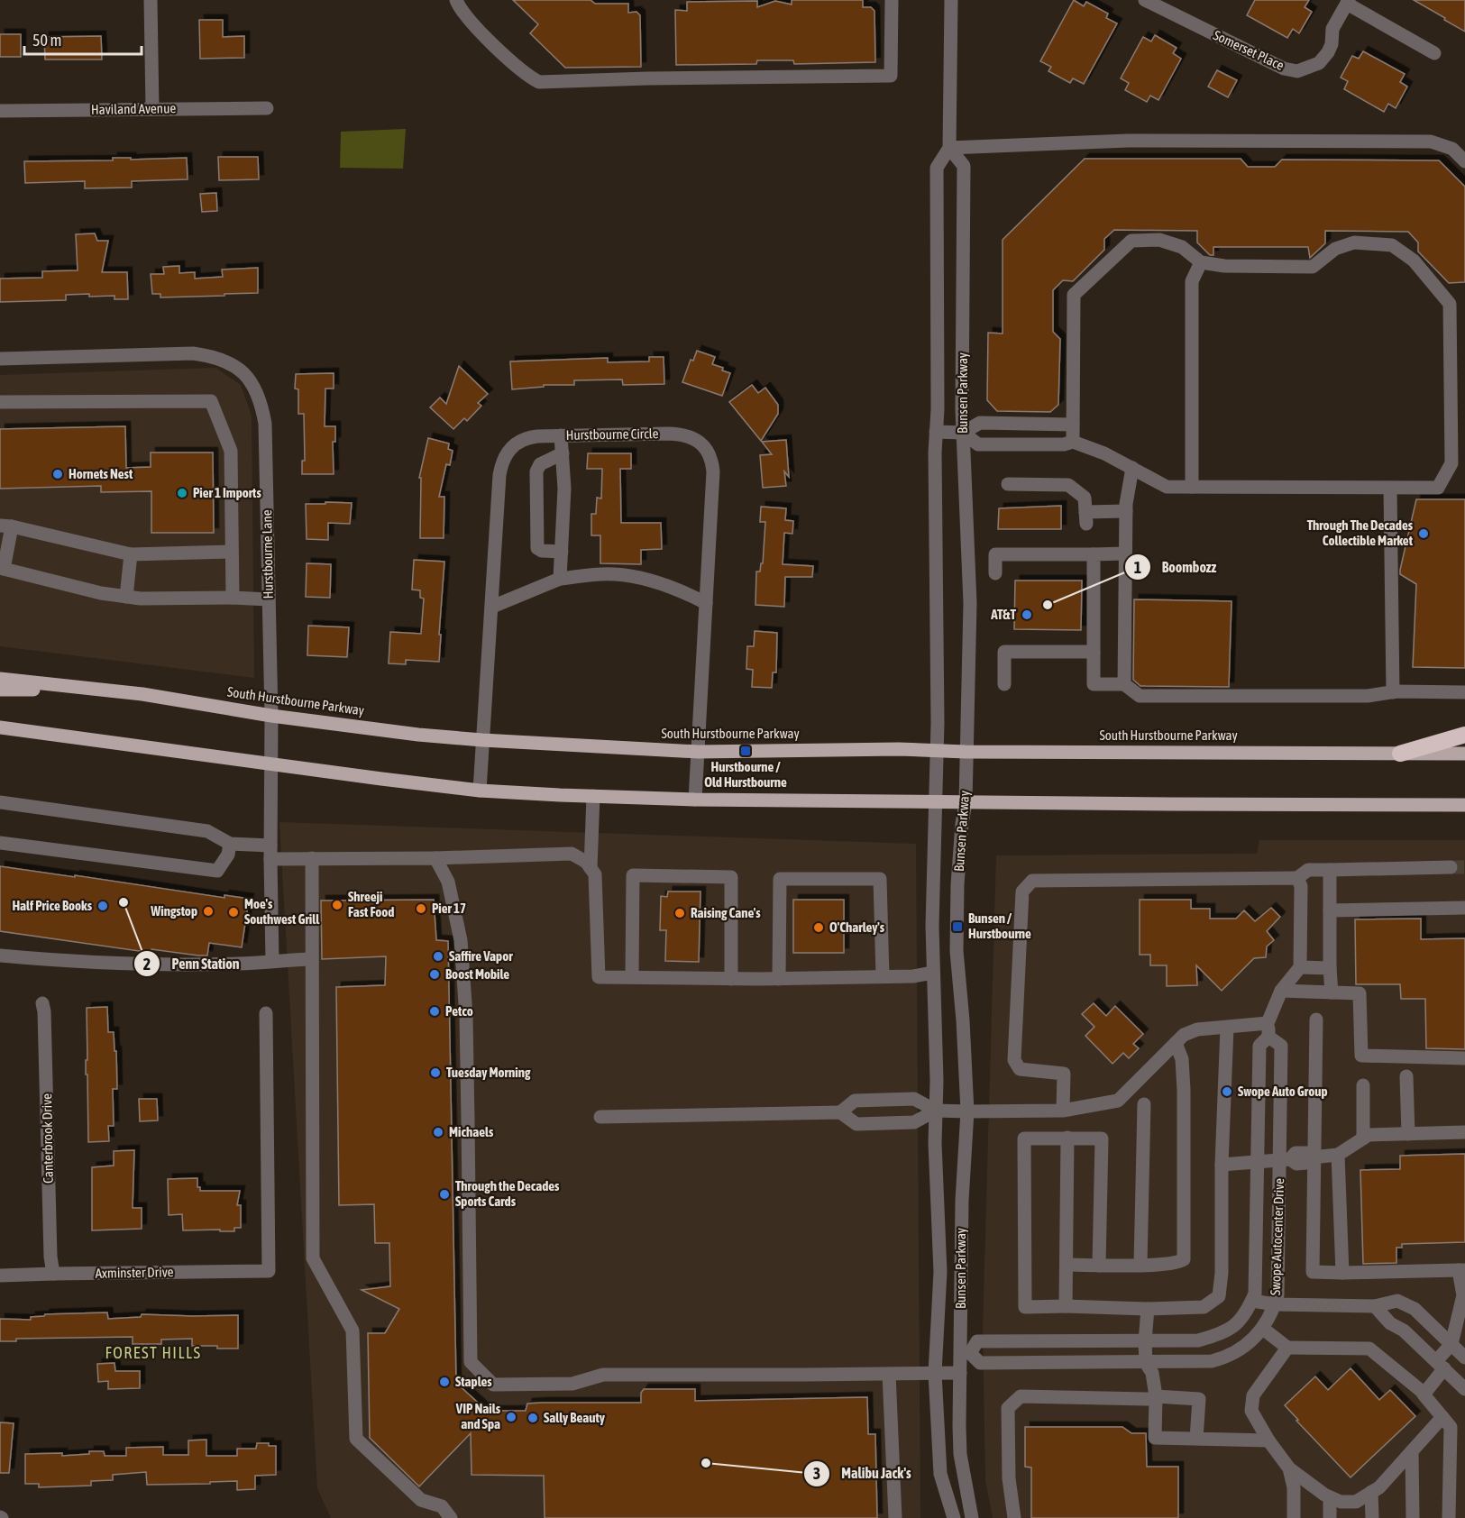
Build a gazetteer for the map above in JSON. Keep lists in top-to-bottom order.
{
  "streets": {
    "main road": ["South Hurstbourne Parkway"],
    "street": [
      "Somerset Place",
      "Haviland Avenue",
      "Bunsen Parkway",
      "Hurstbourne Circle",
      "Hurstbourne Lane",
      "Canterbrook Drive",
      "Swope Autocenter Drive",
      "Axminster Drive"
    ]
  },
  "crossings": [
    ["Bunsen Parkway", "South Hurstbourne Parkway"],
    ["Bunsen Parkway", "Swope Autocenter Drive"],
    ["Hurstbourne Circle", "South Hurstbourne Parkway"],
    ["Hurstbourne Lane", "South Hurstbourne Parkway"],
    ["Canterbrook Drive", "Axminster Drive"]
  ],
  "districts": ["FOREST HILLS"],
  "places": {
    "other": [
      "Hornets Nest",
      "Pier 1 Imports",
      "Through The Decades Collectible Market",
      "Boombozz",
      "AT&T",
      "Penn Station",
      "Shreeji Fast Food",
      "Half Price Books",
      "Pier 17",
      "Wingstop",
      "Moe's Southwest Grill",
      "Raising Cane's",
      "O'Charley's",
      "Saffire Vapor",
      "Boost Mobile",
      "Petco",
      "Tuesday Morning",
      "Swope Auto Group",
      "Michaels",
      "Through the Decades Sports Cards",
      "Staples",
      "VIP Nails and Spa",
      "Sally Beauty",
      "Malibu Jack's"
    ],
    "transit": ["Hurstbourne / Old Hurstbourne", "Bunsen / Hurstbourne"]
  },
  "scale_bar": "50 m"
}
